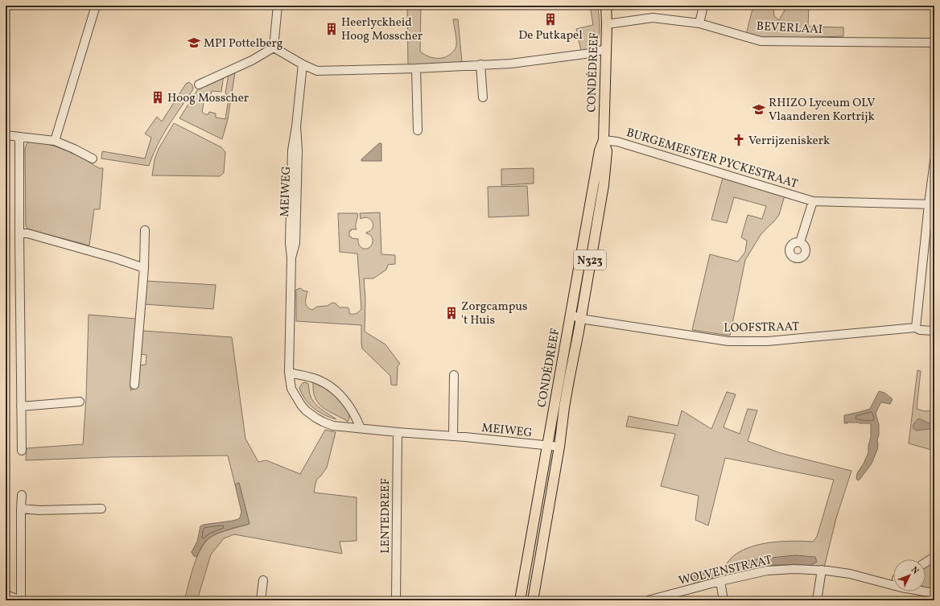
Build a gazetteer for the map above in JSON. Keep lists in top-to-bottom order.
{
  "streets": {
    "main road": ["CONDÉDREEF", "N323"],
    "street": [
      "BEVERLAAI",
      "BURGEMEESTER PYCKESTRAAT",
      "MEIWEG",
      "LOOFSTRAAT",
      "LENTEDREEF",
      "WOLVENSTRAAT"
    ]
  },
  "crossings": [
    ["BEVERLAAI", "CONDÉDREEF"],
    ["CONDÉDREEF", "BURGEMEESTER PYCKESTRAAT"],
    ["CONDÉDREEF", "MEIWEG"],
    ["CONDÉDREEF", "LOOFSTRAAT"],
    ["MEIWEG", "LENTEDREEF"]
  ],
  "places": {
    "building": [
      "De Putkapel",
      "Heerlyckheid Hoog Mosscher",
      "Hoog Mosscher",
      "Zorgcampus 't Huis"
    ],
    "school or university": ["MPI Pottelberg", "RHIZO Lyceum OLV Vlaanderen Kortrijk"],
    "church": ["Verrijzeniskerk"]
  },
  "north": "top right"
}
